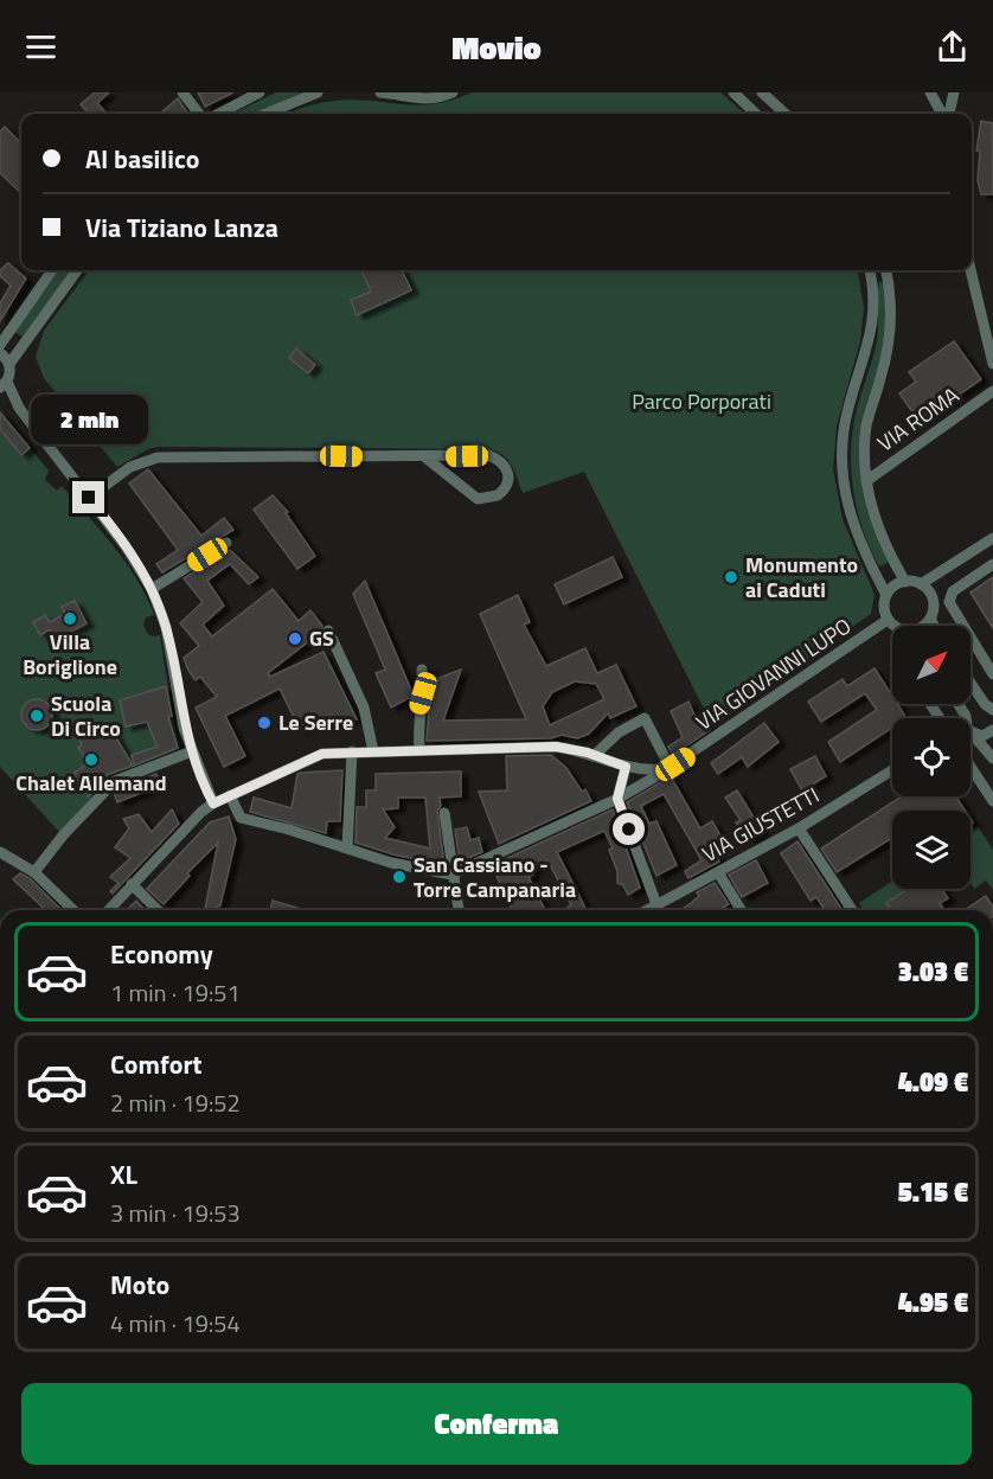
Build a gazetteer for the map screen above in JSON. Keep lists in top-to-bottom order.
{
  "streets": {
    "street": ["VIA ROMA", "VIA GIOVANNI LUPO", "VIA GIUSTETTI"]
  },
  "parks": ["Parco Porporati"],
  "places": [
    "Monumento ai Caduti",
    "Villa Boriglione",
    "GS",
    "Scuola Di Circo",
    "Le Serre",
    "Chalet Allemand",
    "San Cassiano - Torre Campanaria"
  ],
  "north": "top right",
  "page": {
    "header": "Movio",
    "banner": ["Al basilico", "Via Tiziano Lanza"],
    "bubble": "2 min",
    "list": [
      {
        "name": "Economy",
        "note": "1 min · 19:51",
        "value": "3.03 €"
      },
      {
        "name": "Comfort",
        "note": "2 min · 19:52",
        "value": "4.09 €"
      },
      {
        "name": "XL",
        "note": "3 min · 19:53",
        "value": "5.15 €"
      },
      {
        "name": "Moto",
        "note": "4 min · 19:54",
        "value": "4.95 €"
      }
    ],
    "buttons": "Conferma"
  }
}
